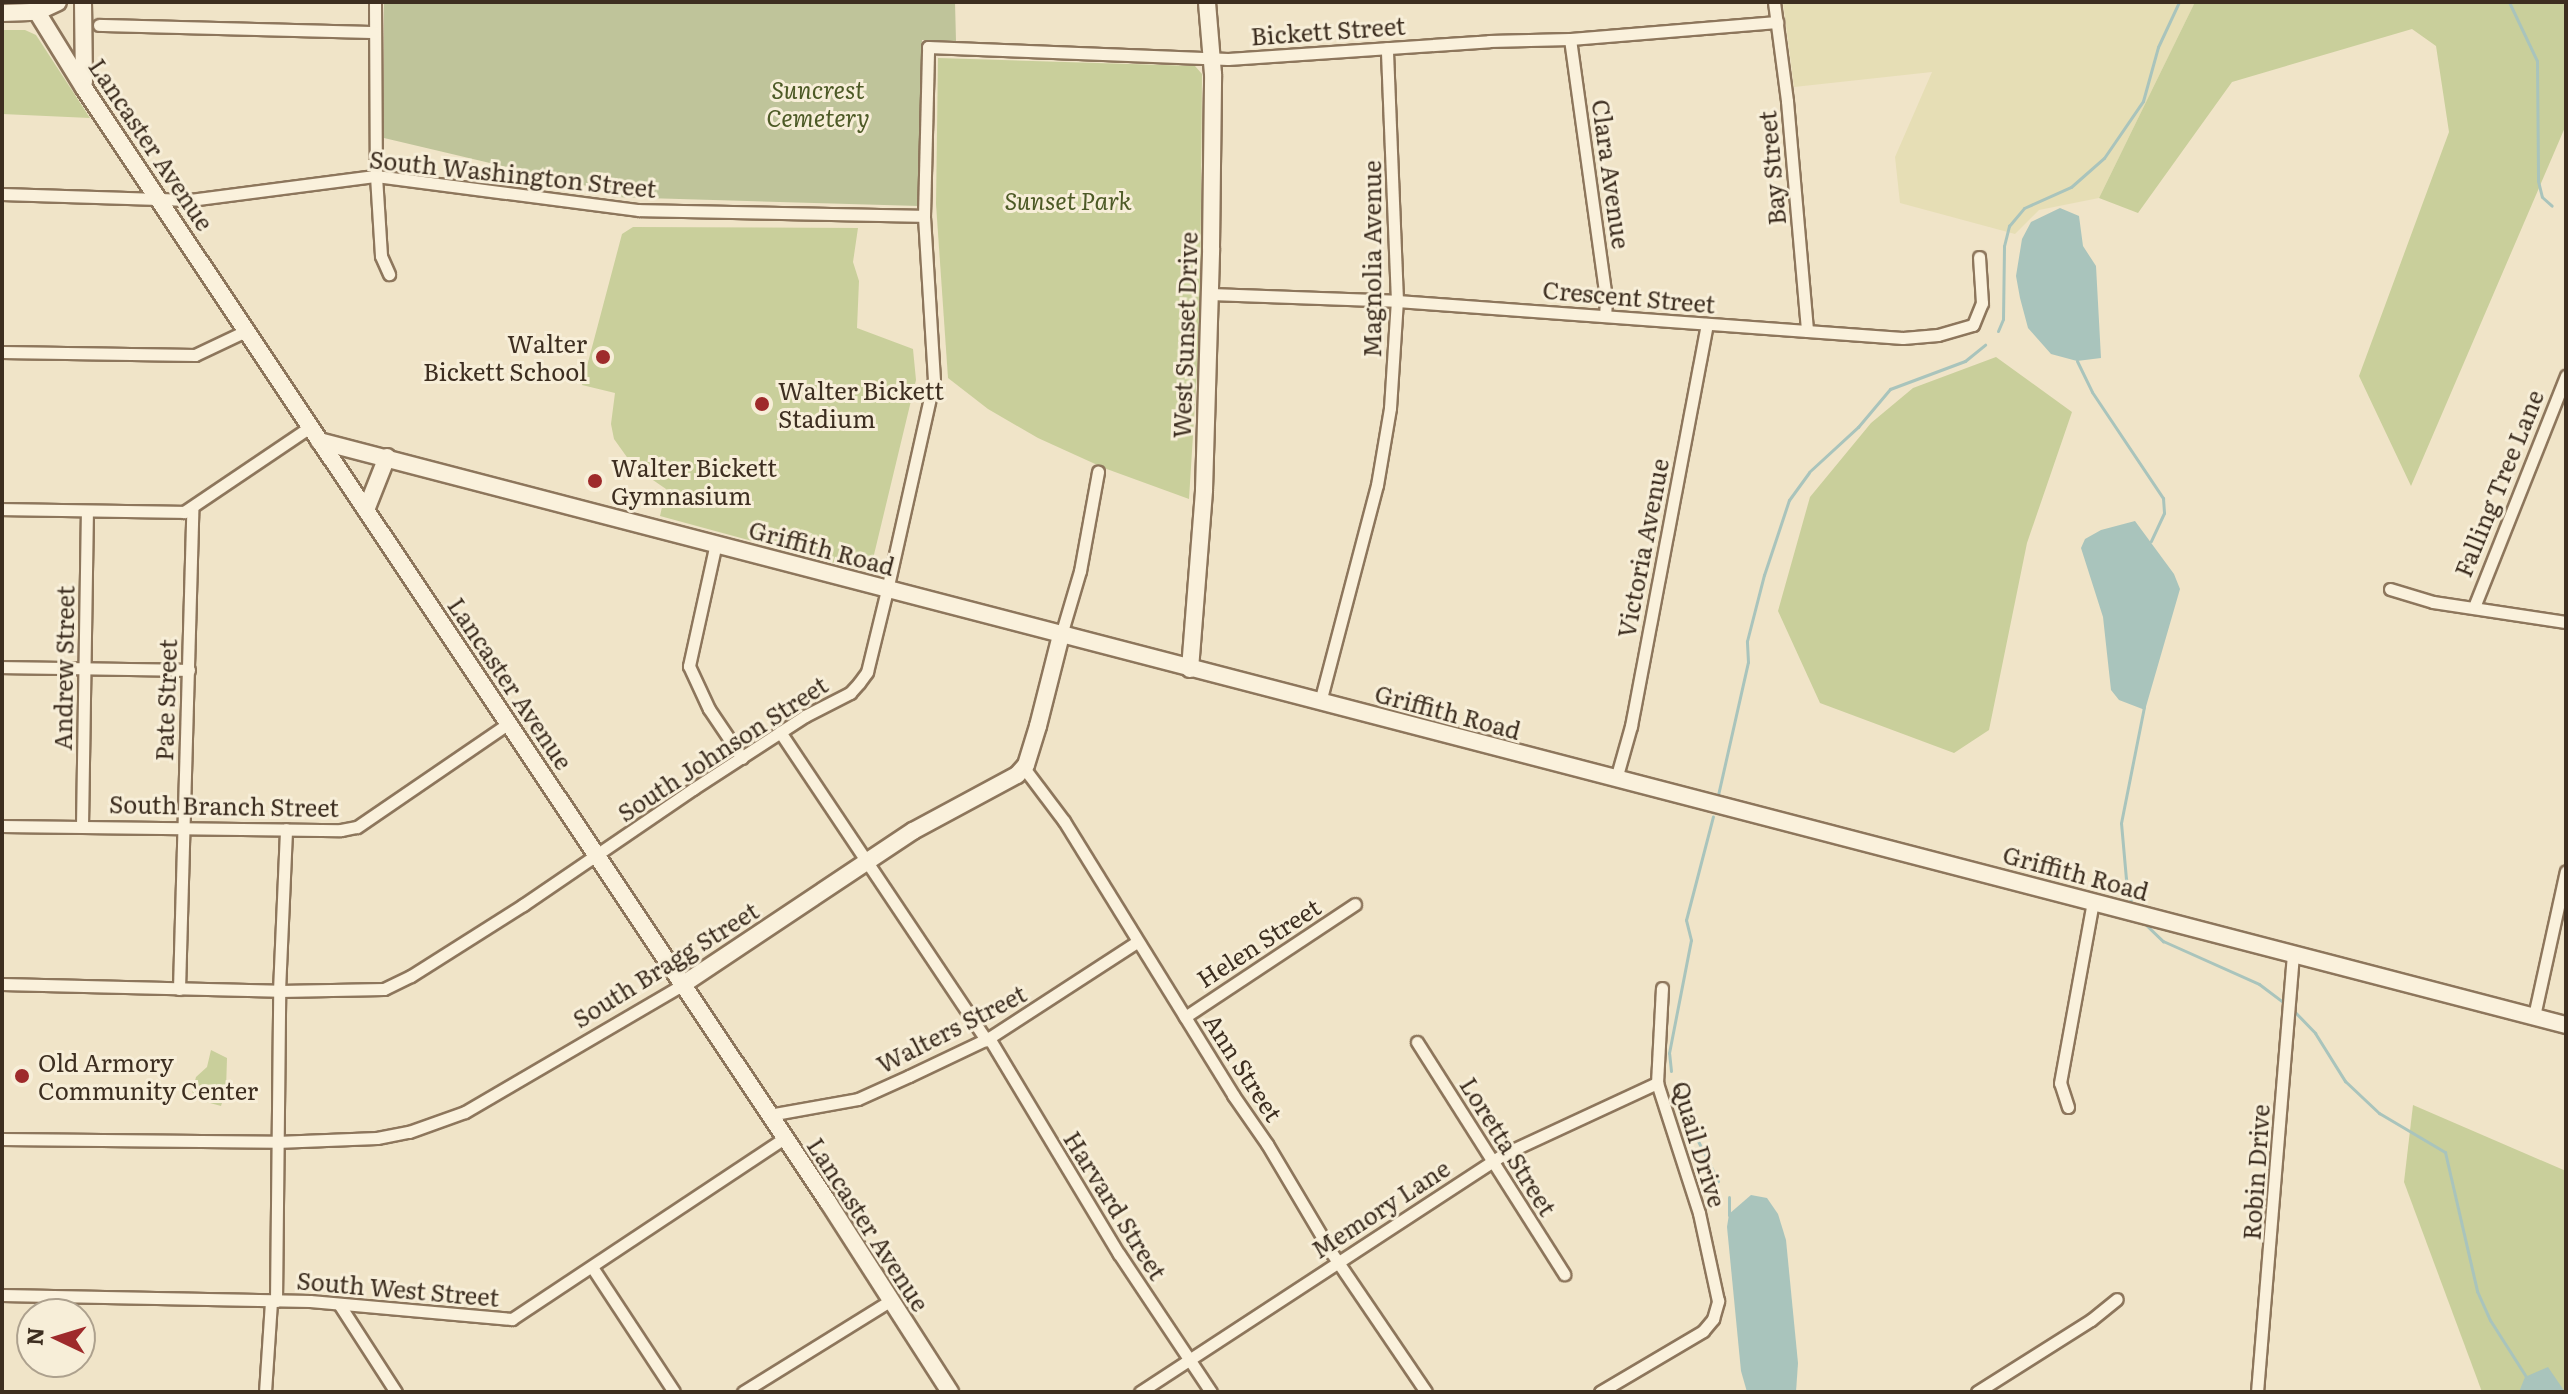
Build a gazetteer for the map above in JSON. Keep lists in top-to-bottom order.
{
  "streets": {
    "street": [
      "Bickett Street",
      "Lancaster Avenue",
      "Bay Street",
      "South Washington Street",
      "Clara Avenue",
      "Magnolia Avenue",
      "Crescent Street",
      "West Sunset Drive",
      "Falling Tree Lane",
      "Griffith Road",
      "Victoria Avenue",
      "Andrew Street",
      "Pate Street",
      "South Johnson Street",
      "South Branch Street",
      "Helen Street",
      "South Bragg Street",
      "Walters Street",
      "Ann Street",
      "Quail Drive",
      "Loretta Street",
      "Robin Drive",
      "Harvard Street",
      "Memory Lane",
      "South West Street"
    ]
  },
  "crossings": [
    ["Bickett Street", "Bay Street"],
    ["Bickett Street", "Clara Avenue"],
    ["Bickett Street", "Magnolia Avenue"],
    ["Bickett Street", "West Sunset Drive"],
    ["Bickett Street", "South Johnson Street"],
    ["Lancaster Avenue", "South Washington Street"],
    ["Lancaster Avenue", "Griffith Road"],
    ["Lancaster Avenue", "South Johnson Street"],
    ["Lancaster Avenue", "South Branch Street"],
    ["Lancaster Avenue", "South Bragg Street"],
    ["Lancaster Avenue", "Walters Street"],
    ["Lancaster Avenue", "South West Street"],
    ["Bay Street", "Crescent Street"],
    ["South Washington Street", "South Johnson Street"],
    ["Clara Avenue", "Crescent Street"],
    ["Magnolia Avenue", "Crescent Street"],
    ["Magnolia Avenue", "Griffith Road"],
    ["Crescent Street", "West Sunset Drive"],
    ["Crescent Street", "Victoria Avenue"],
    ["West Sunset Drive", "Griffith Road"],
    ["Griffith Road", "Victoria Avenue"],
    ["Griffith Road", "South Johnson Street"],
    ["Griffith Road", "Robin Drive"],
    ["Andrew Street", "South Branch Street"],
    ["Pate Street", "South Johnson Street"],
    ["Pate Street", "South Branch Street"],
    ["South Johnson Street", "Harvard Street"],
    ["Helen Street", "Ann Street"],
    ["South Bragg Street", "Ann Street"],
    ["South Bragg Street", "Harvard Street"],
    ["Walters Street", "Ann Street"],
    ["Walters Street", "Harvard Street"],
    ["Ann Street", "Memory Lane"],
    ["Quail Drive", "Memory Lane"],
    ["Loretta Street", "Memory Lane"],
    ["Harvard Street", "Memory Lane"]
  ],
  "parks": ["Suncrest Cemetery", "Sunset Park"],
  "places": [
    "Walter Bickett School",
    "Walter Bickett Stadium",
    "Walter Bickett Gymnasium",
    "Old Armory Community Center"
  ],
  "north": "left"
}
